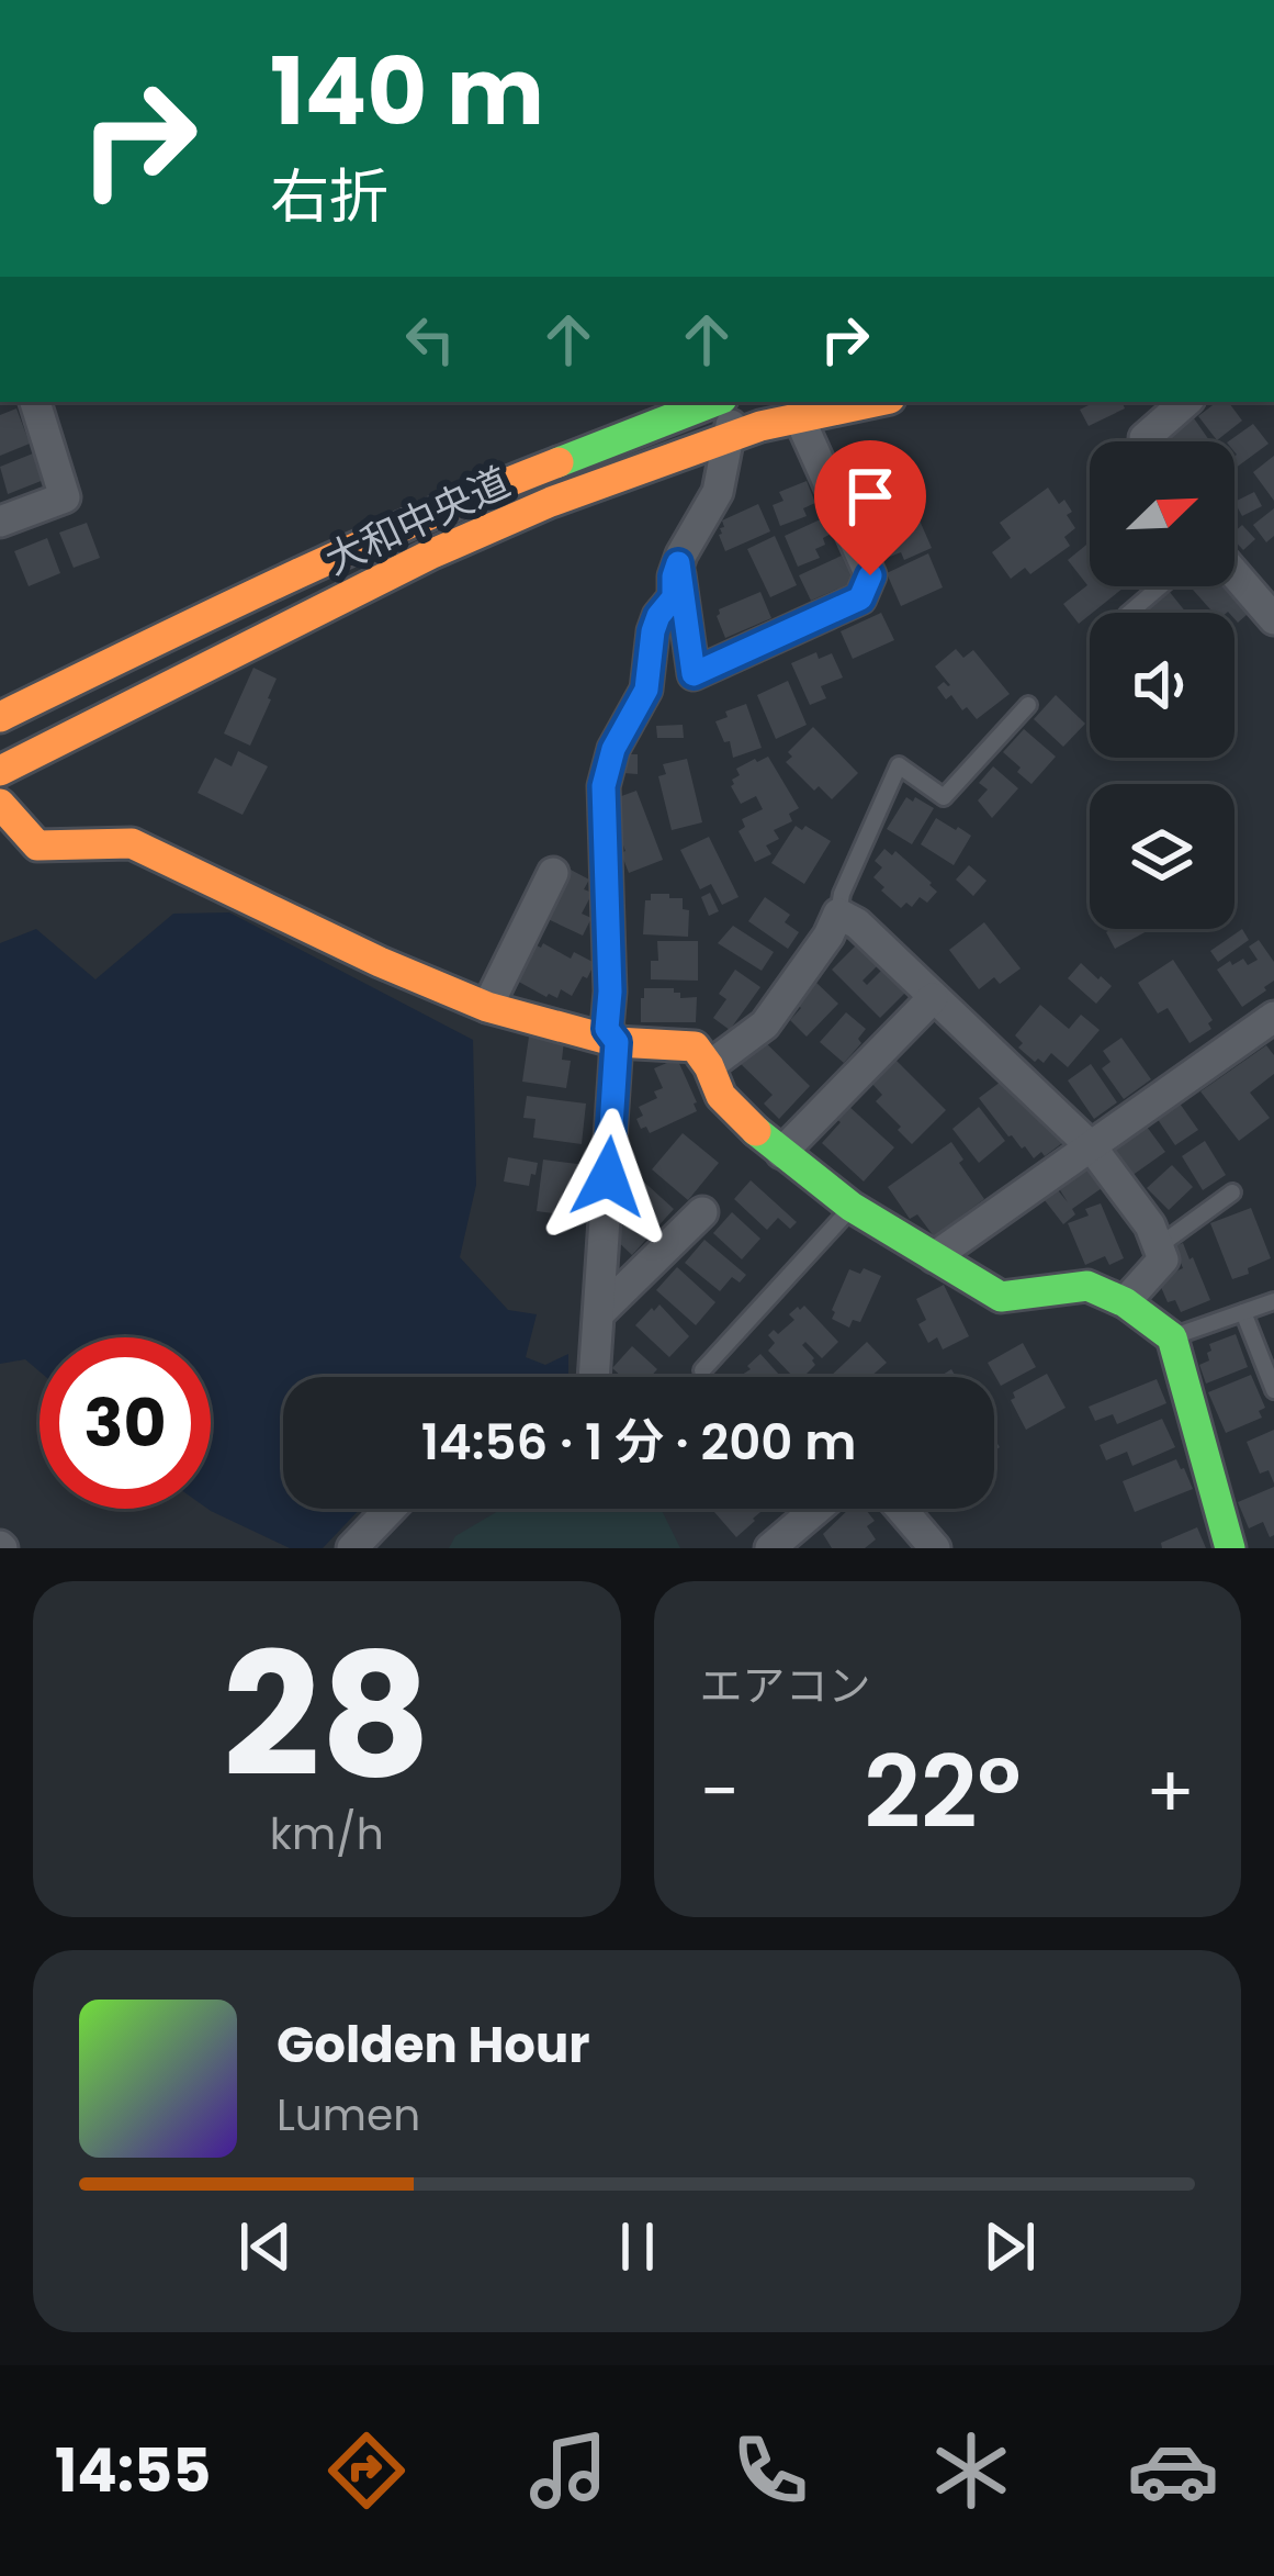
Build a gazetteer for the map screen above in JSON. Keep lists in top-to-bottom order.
{
  "streets": {
    "street": ["大和中央道"]
  },
  "north": "top right",
  "page": {
    "turn": ["140 m", "右折"],
    "limit": "30",
    "trip": "14:56 · 1 分 · 200 m",
    "tile": [
      ["28", "km/h"],
      "エアコン"
    ],
    "heat": ["−", "22°", "+"],
    "song": ["Golden Hour", "Lumen"],
    "tabs": "14:55"
  }
}
